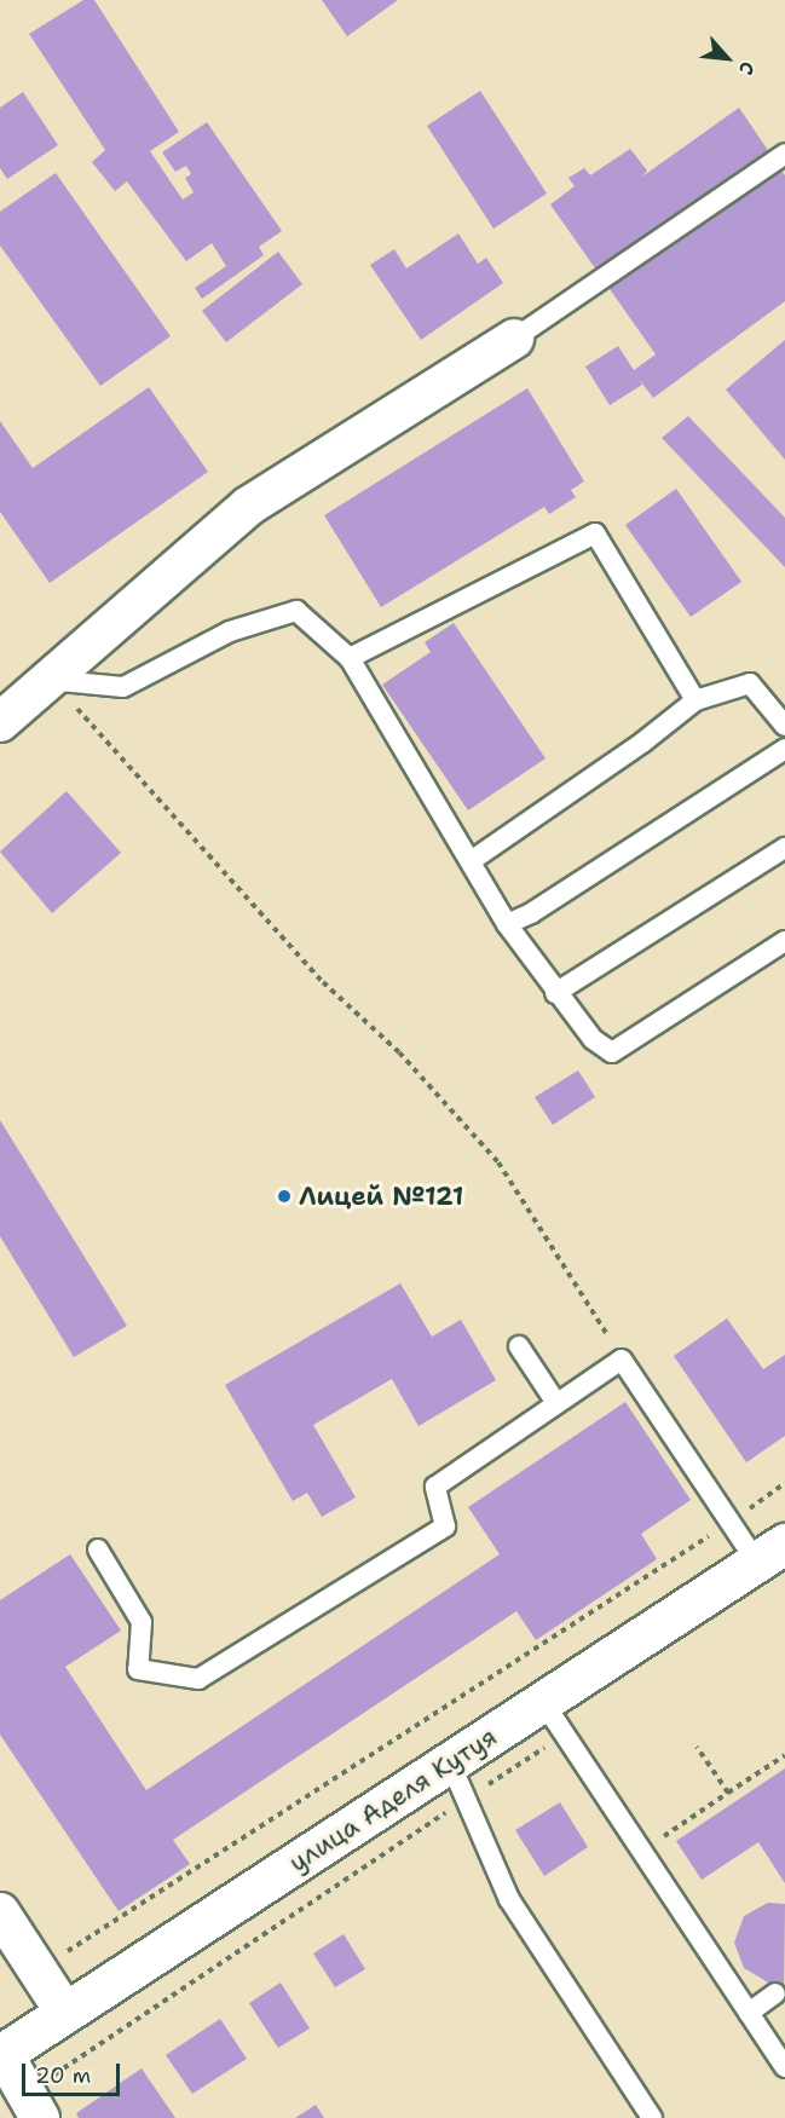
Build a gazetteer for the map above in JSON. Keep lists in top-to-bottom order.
{
  "streets": {
    "main road": ["улица Аделя Кутуя"]
  },
  "places": ["Лицей №121"],
  "scale_bar": "20 m",
  "north": "bottom right"
}
